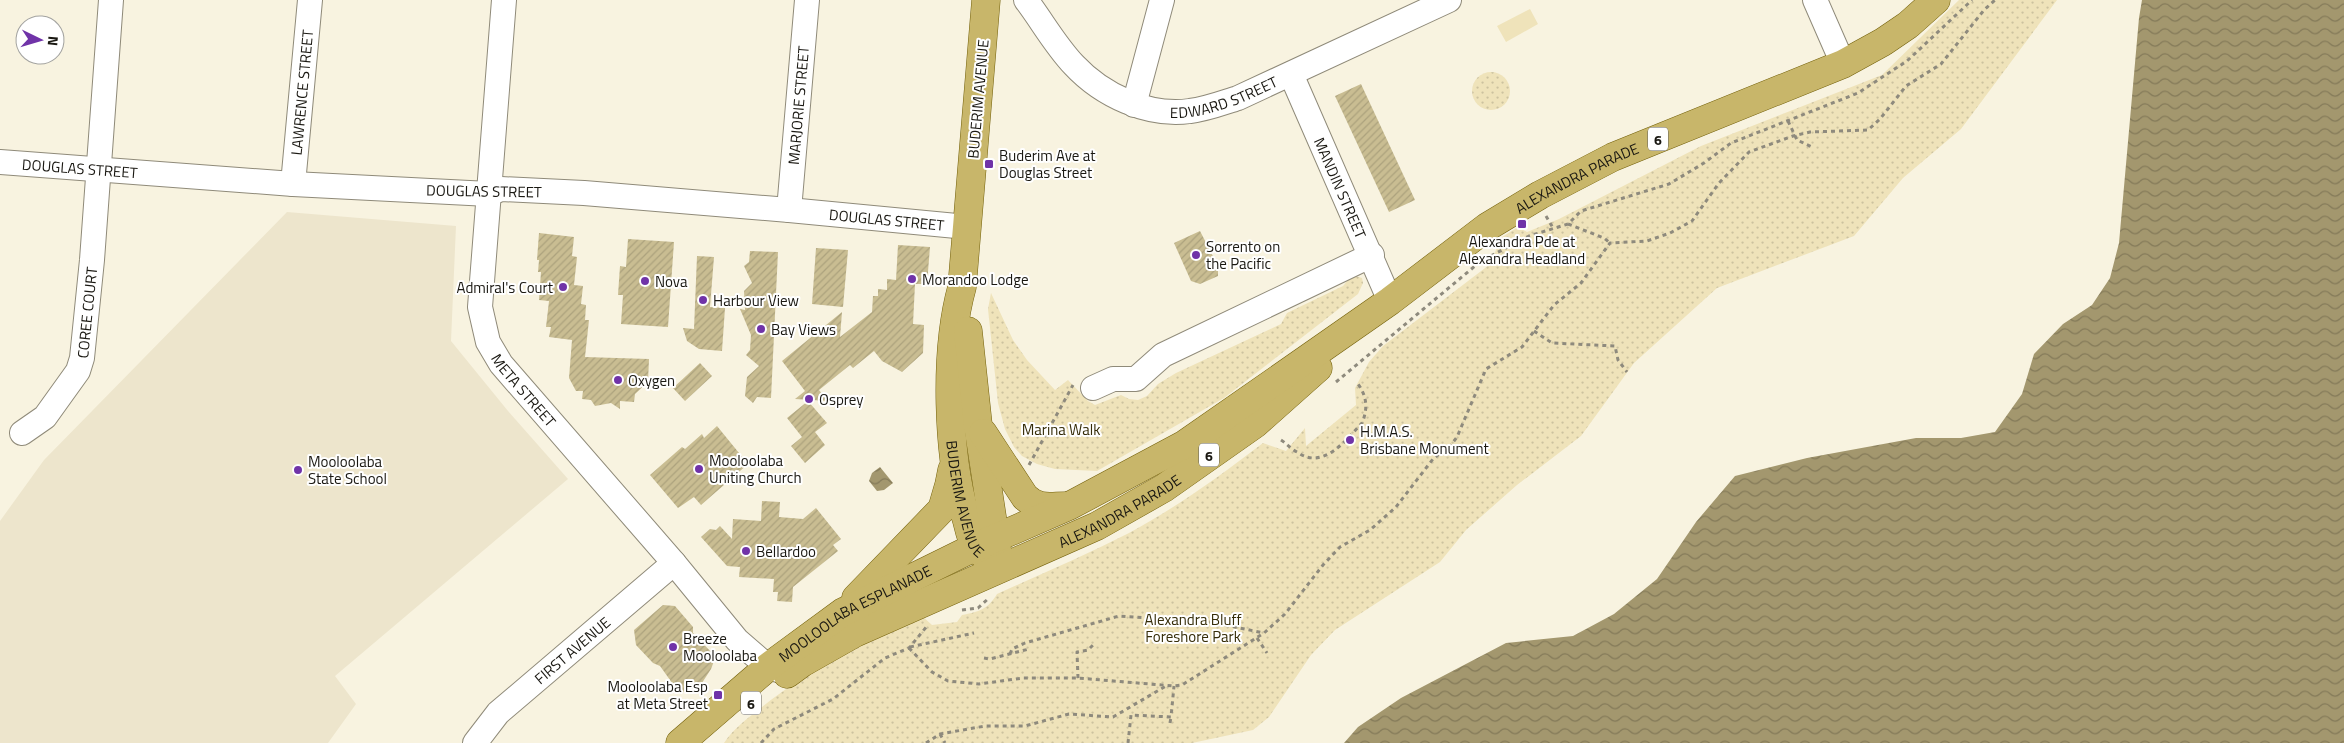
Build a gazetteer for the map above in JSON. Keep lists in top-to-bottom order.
{
  "streets": {
    "main road": [
      "BUDERIM AVENUE",
      "6",
      "ALEXANDRA PARADE",
      "MOOLOOLABA ESPLANADE"
    ],
    "street": [
      "LAWRENCE STREET",
      "EDWARD STREET",
      "MARJORIE STREET",
      "DOUGLAS STREET",
      "MANDIN STREET",
      "COREE COURT",
      "META STREET",
      "FIRST AVENUE"
    ]
  },
  "crossings": [
    ["LAWRENCE STREET", "DOUGLAS STREET"],
    ["EDWARD STREET", "MANDIN STREET"],
    ["BUDERIM AVENUE", "DOUGLAS STREET"],
    ["BUDERIM AVENUE", "ALEXANDRA PARADE"],
    ["BUDERIM AVENUE", "MOOLOOLABA ESPLANADE"],
    ["MARJORIE STREET", "DOUGLAS STREET"],
    ["DOUGLAS STREET", "COREE COURT"],
    ["DOUGLAS STREET", "META STREET"],
    ["ALEXANDRA PARADE", "MANDIN STREET"],
    ["ALEXANDRA PARADE", "MOOLOOLABA ESPLANADE"],
    ["META STREET", "MOOLOOLABA ESPLANADE"],
    ["META STREET", "FIRST AVENUE"]
  ],
  "parks": ["Marina Walk", "Alexandra Bluff Foreshore Park"],
  "places": {
    "transit": ["Buderim Ave at Douglas Street", "Alexandra Pde at Alexandra Headland", "Mooloolaba Esp at Meta Street"],
    "other": [
      "Sorrento on the Pacific",
      "Morandoo Lodge",
      "Nova",
      "Admiral's Court",
      "Harbour View",
      "Bay Views",
      "Oxygen",
      "Osprey",
      "H.M.A.S. Brisbane Monument",
      "Mooloolaba Uniting Church",
      "Mooloolaba State School",
      "Bellardoo",
      "Breeze Mooloolaba"
    ]
  },
  "north": "right"
}
